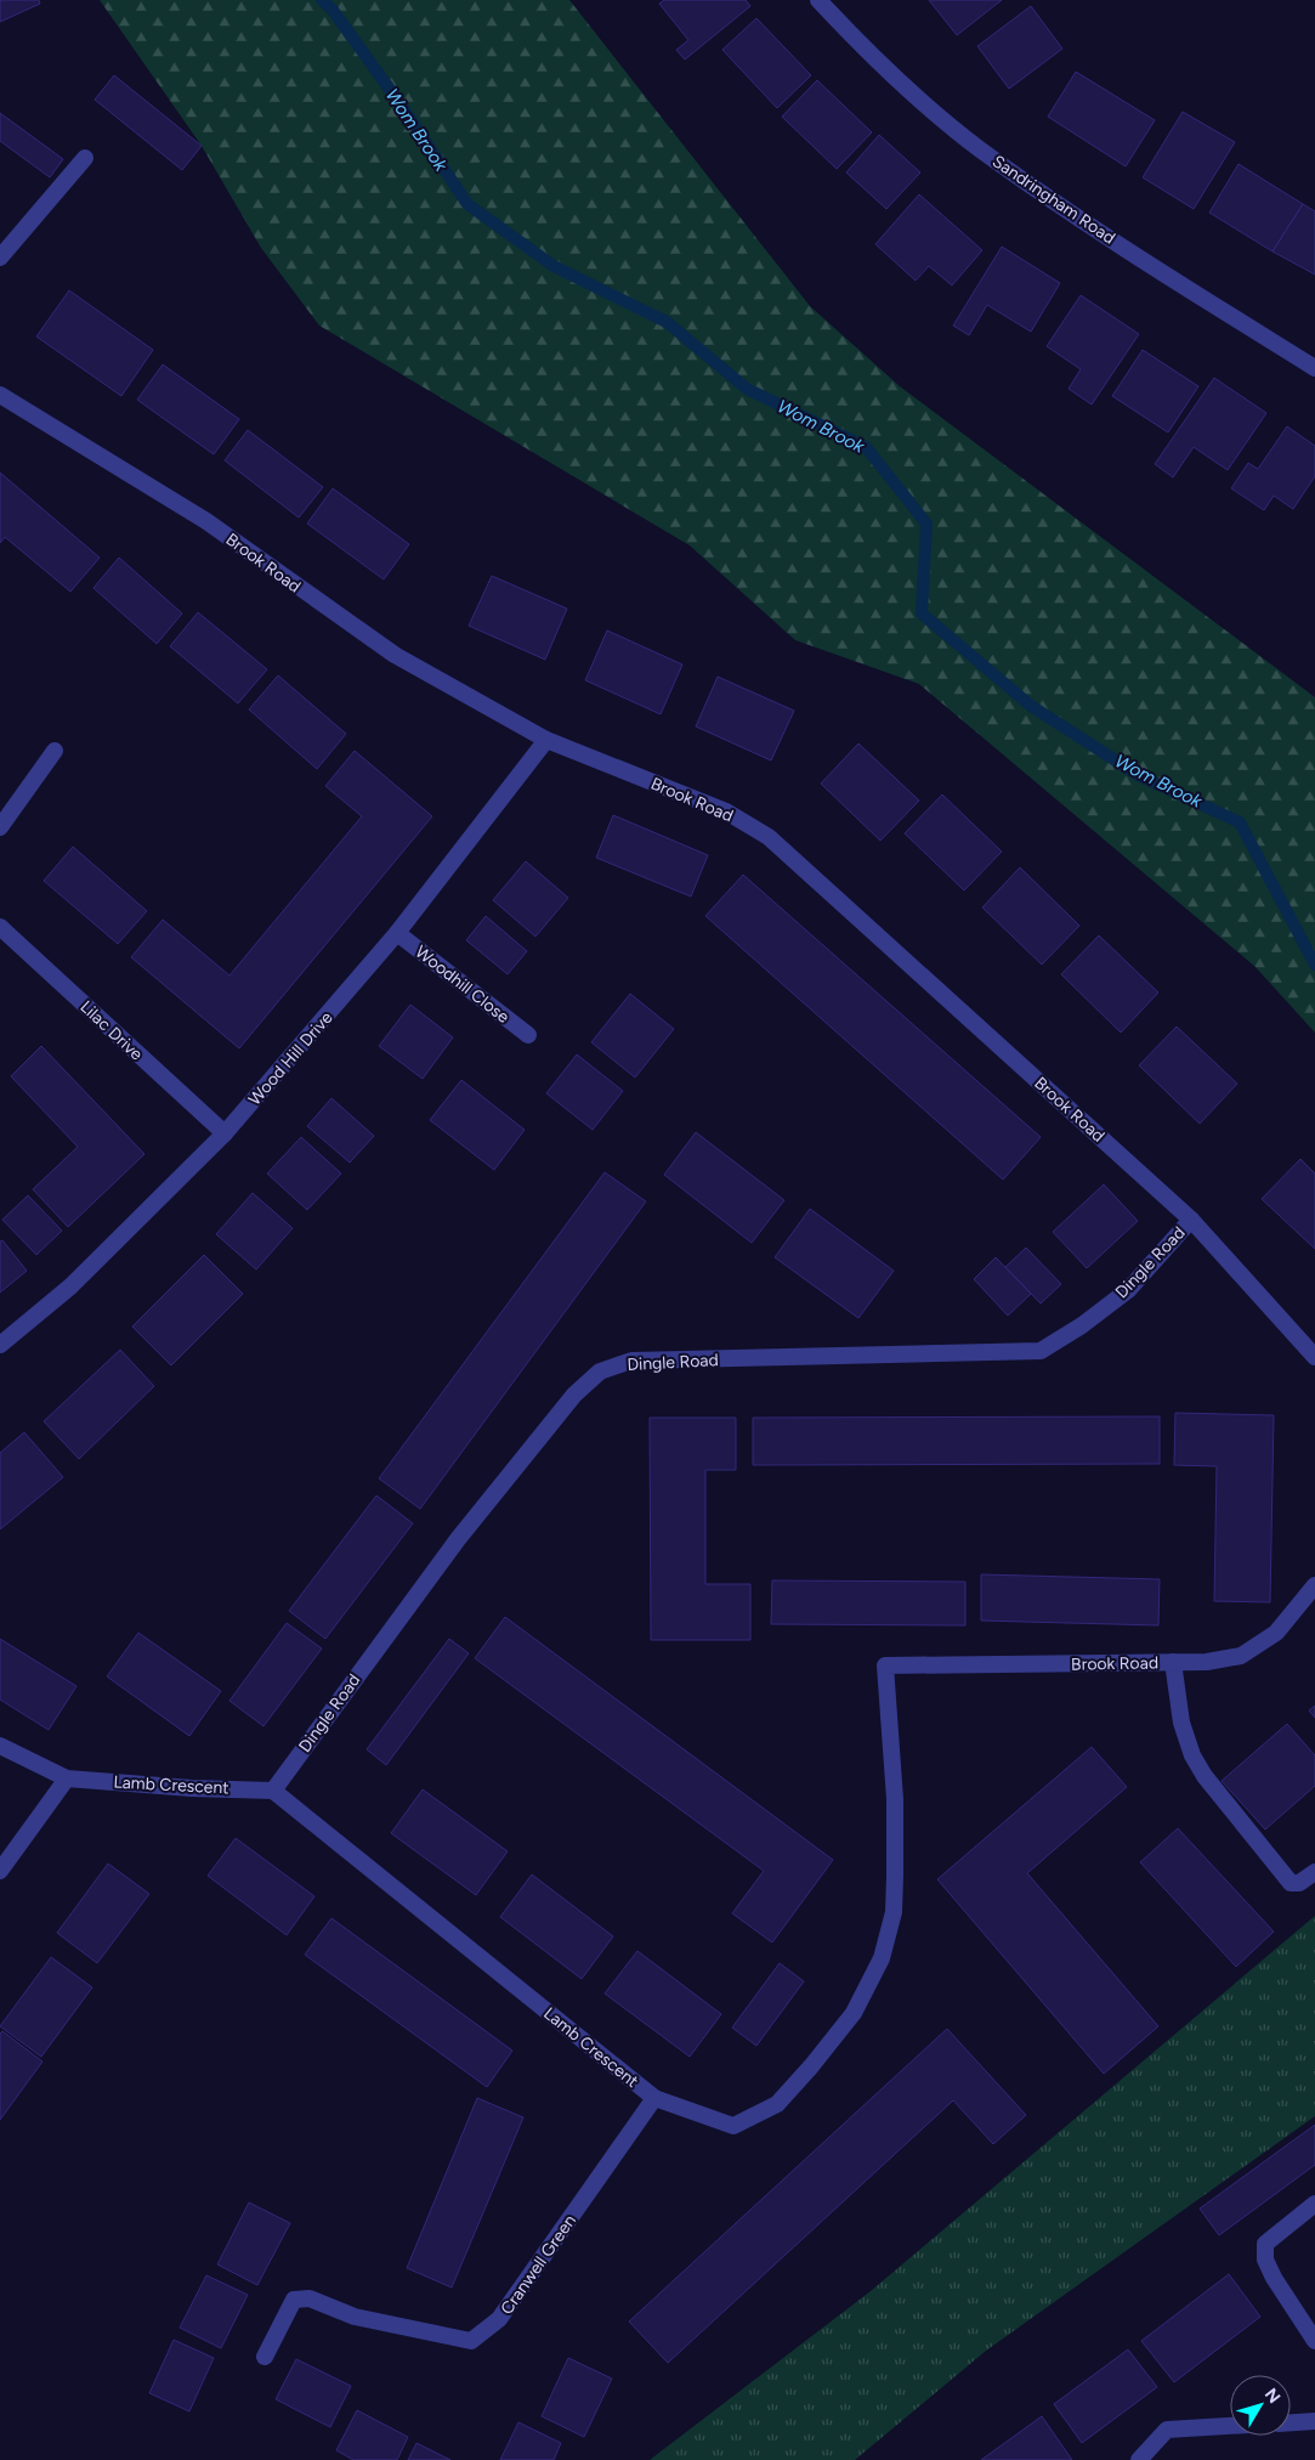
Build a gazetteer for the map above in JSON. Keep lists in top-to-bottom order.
{
  "streets": {
    "street": [
      "Sandringham Road",
      "Brook Road",
      "Woodhill Close",
      "Lilac Drive",
      "Wood Hill Drive",
      "Dingle Road",
      "Lamb Crescent",
      "Cranwell Green"
    ]
  },
  "crossings": [
    ["Brook Road", "Wood Hill Drive"],
    ["Brook Road", "Dingle Road"],
    ["Brook Road", "Lamb Crescent"],
    ["Woodhill Close", "Wood Hill Drive"],
    ["Lilac Drive", "Wood Hill Drive"],
    ["Dingle Road", "Lamb Crescent"],
    ["Lamb Crescent", "Cranwell Green"]
  ],
  "water": ["Wom Brook"],
  "north": "top right"
}
